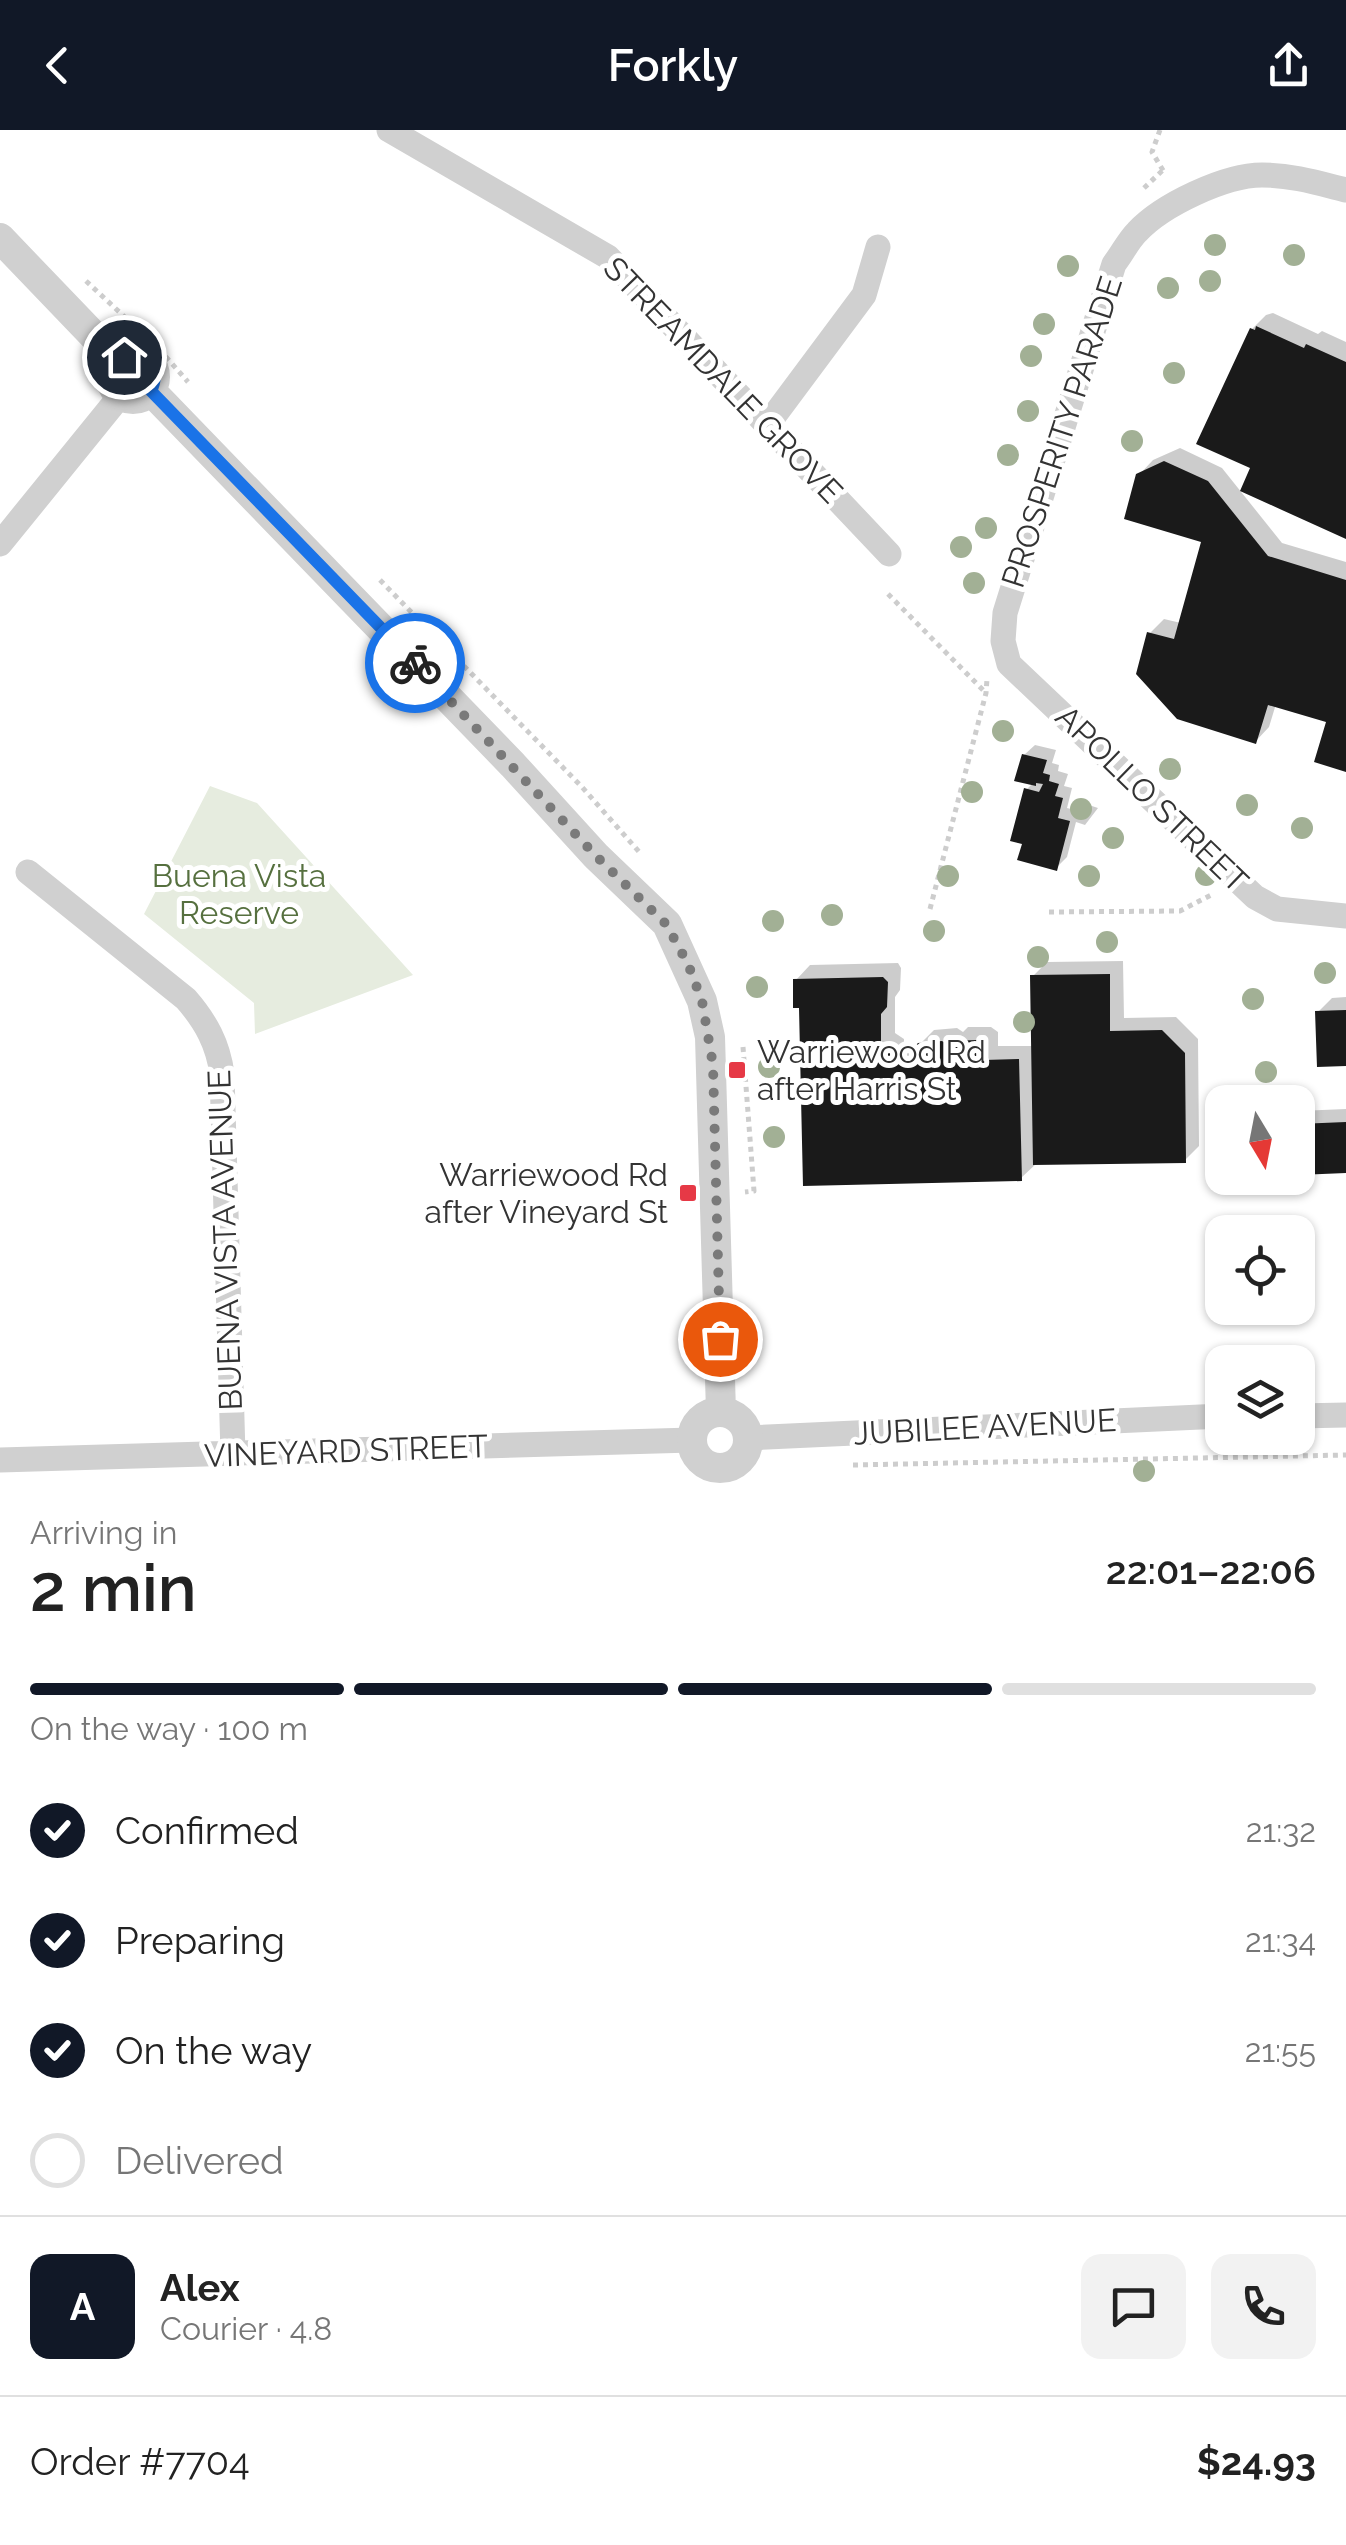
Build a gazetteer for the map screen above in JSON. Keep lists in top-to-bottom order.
{
  "streets": {
    "street": [
      "STREAMDALE GROVE",
      "PROSPERITY PARADE",
      "APOLLO STREET",
      "BUENA VISTA AVENUE",
      "JUBILEE AVENUE",
      "VINEYARD STREET"
    ]
  },
  "crossings": [
    ["PROSPERITY PARADE", "APOLLO STREET"],
    ["BUENA VISTA AVENUE", "VINEYARD STREET"],
    ["JUBILEE AVENUE", "VINEYARD STREET"]
  ],
  "parks": ["Buena Vista Reserve"],
  "places": {
    "transit": ["Warriewood Rd after Harris St", "Warriewood Rd after Vineyard St"]
  },
  "north": "bottom",
  "page": {
    "header": "Forkly",
    "heading": ["2 min", "Arriving in", "22:01–22:06"],
    "panel": [
      "Alex",
      "Courier · 4.8",
      "Order #7704",
      "$24.93"
    ],
    "bar": "On the way · 100 m",
    "list": [
      ["Confirmed", "21:32"],
      ["Preparing", "21:34"],
      ["On the way", "21:55"],
      "Delivered"
    ],
    "round": "A"
  }
}
